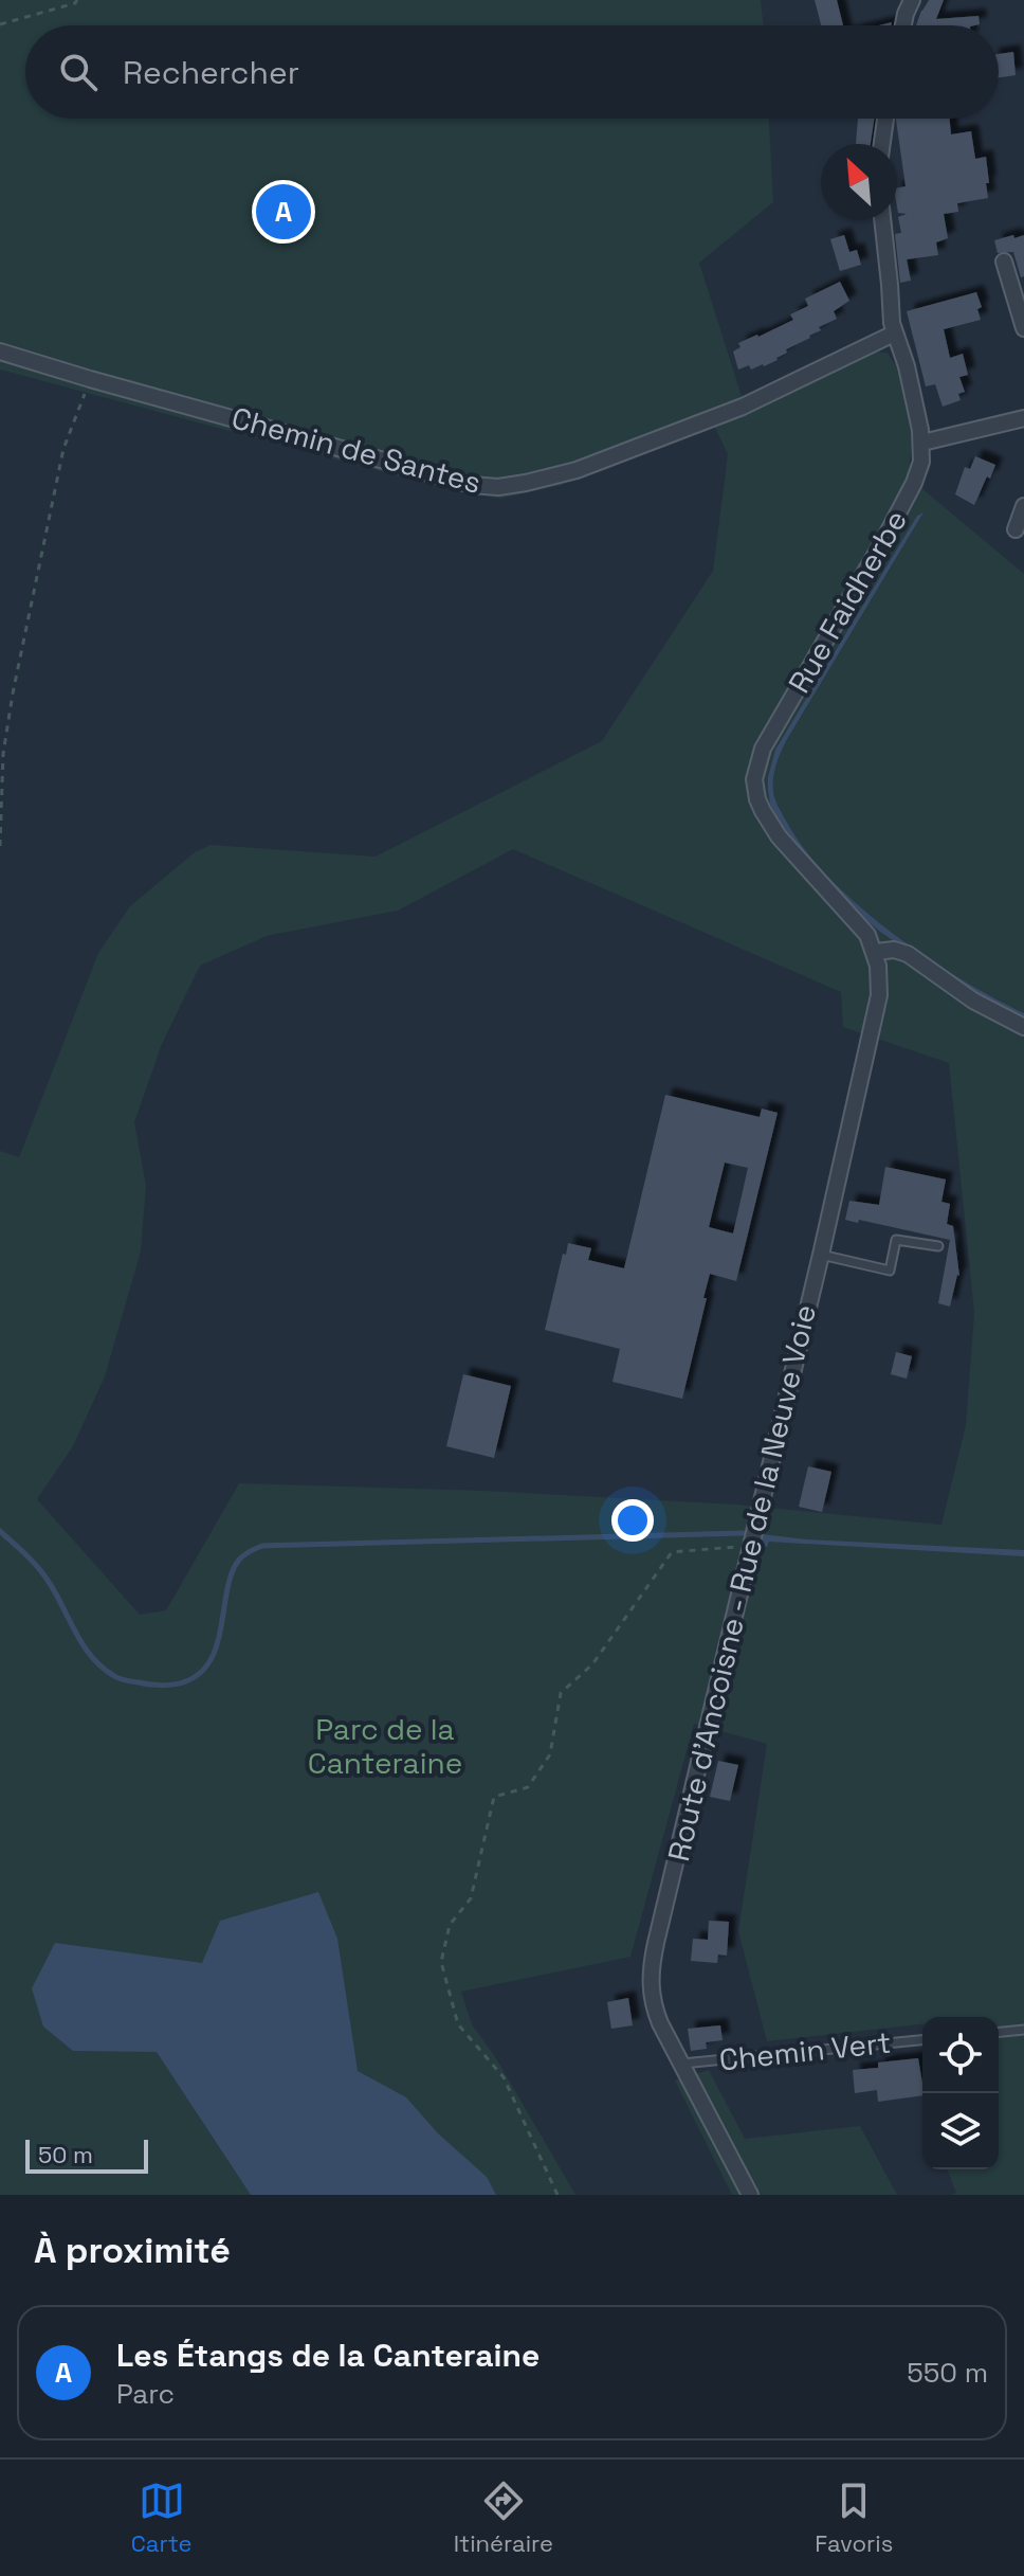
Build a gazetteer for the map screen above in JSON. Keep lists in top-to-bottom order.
{
  "streets": {
    "street": ["Chemin de Santes", "Rue Faidherbe", "Route d'Ancoisne - Rue de la Neuve Voie"],
    "lane": ["Chemin Vert"]
  },
  "crossings": [
    ["Chemin de Santes", "Rue Faidherbe"],
    ["Rue Faidherbe", "Route d'Ancoisne - Rue de la Neuve Voie"],
    ["Route d'Ancoisne - Rue de la Neuve Voie", "Chemin Vert"]
  ],
  "parks": ["Parc de la Canteraine"],
  "scale_bar": "50 m",
  "north": "top left",
  "page": {
    "search": "Rechercher",
    "pins": "A",
    "scale": "50 m",
    "heading": "À proximité",
    "list": [
      {
        "mark": "A",
        "name": "Les Étangs de la Canteraine",
        "note": "Parc",
        "value": "550 m"
      }
    ],
    "nav": ["Carte", "Itinéraire", "Favoris"]
  }
}
